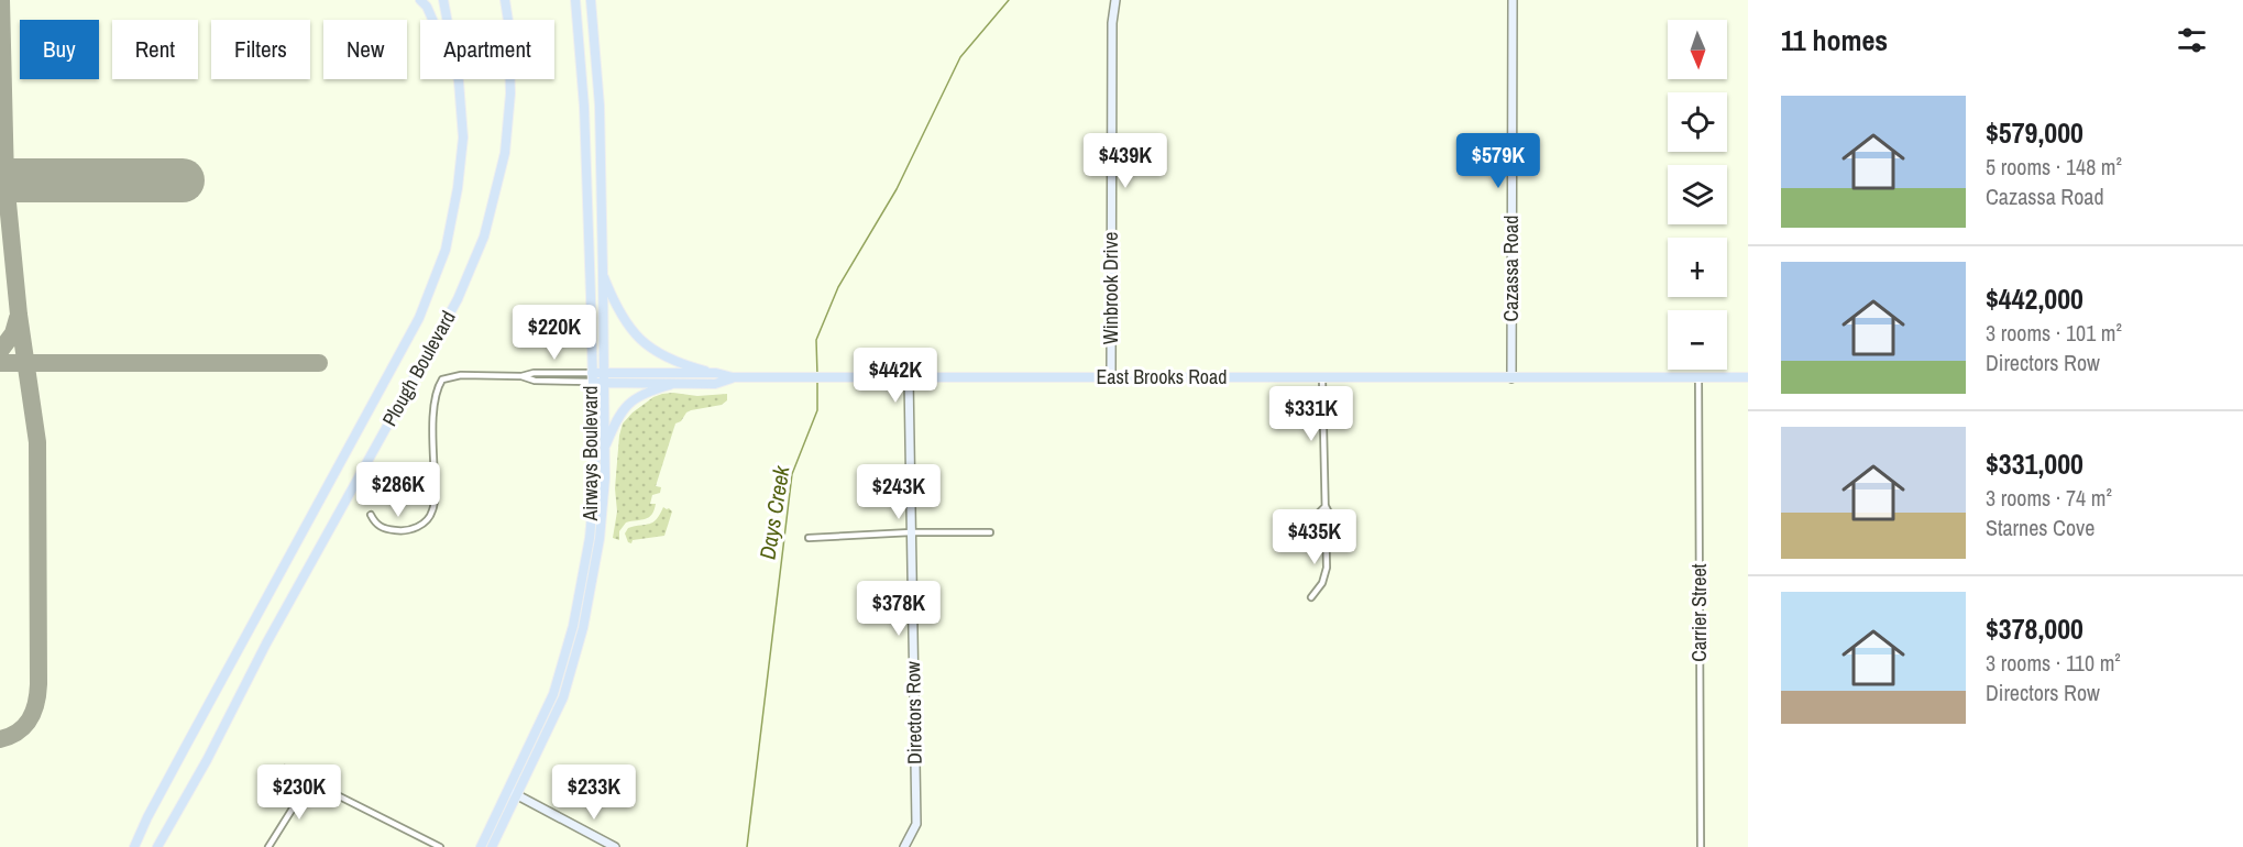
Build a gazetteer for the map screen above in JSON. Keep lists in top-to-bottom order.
{
  "streets": {
    "main road": ["Plough Boulevard", "East Brooks Road", "Airways Boulevard"],
    "street": [
      "Cazassa Road",
      "Winbrook Drive",
      "Carrier Street",
      "Directors Row"
    ]
  },
  "crossings": [
    ["Cazassa Road", "East Brooks Road"],
    ["Winbrook Drive", "East Brooks Road"],
    ["East Brooks Road", "Airways Boulevard"],
    ["East Brooks Road", "Carrier Street"],
    ["East Brooks Road", "Directors Row"]
  ],
  "water": ["Days Creek"],
  "north": "bottom",
  "page": {
    "heading": "11 homes",
    "map_buttons": ["+", "−"],
    "chip": [
      "Buy",
      "Rent",
      "Filters",
      "New",
      "Apartment"
    ],
    "list": [
      {
        "name": "$579,000",
        "note": "5 rooms · 148 m² · Cazassa Road"
      },
      {
        "name": "$442,000",
        "note": "3 rooms · 101 m² · Directors Row"
      },
      {
        "name": "$331,000",
        "note": "3 rooms · 74 m² · Starnes Cove"
      },
      {
        "name": "$378,000",
        "note": "3 rooms · 110 m² · Directors Row"
      }
    ],
    "price": [
      "$439K",
      "$579K",
      "$220K",
      "$442K",
      "$331K",
      "$286K",
      "$243K",
      "$435K",
      "$378K",
      "$230K",
      "$233K"
    ]
  }
}
